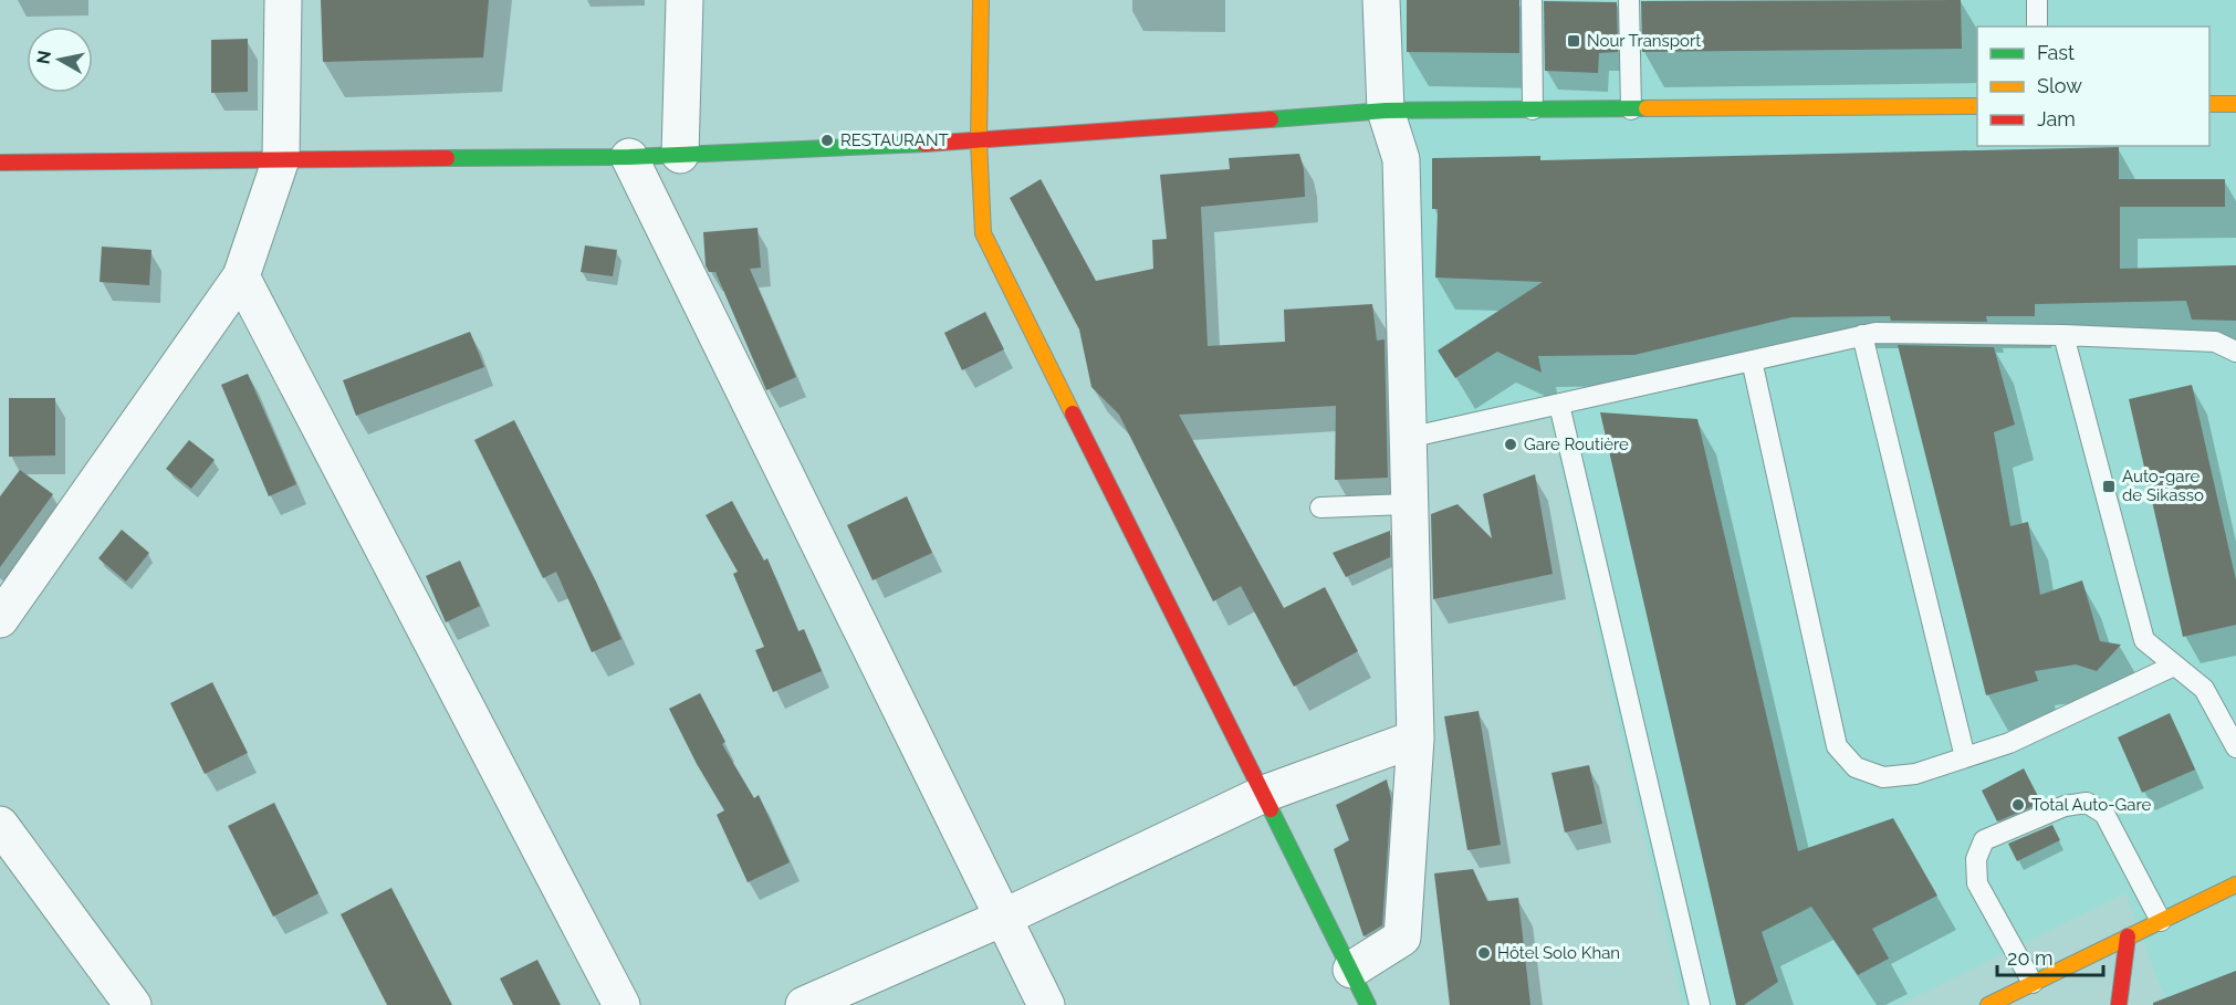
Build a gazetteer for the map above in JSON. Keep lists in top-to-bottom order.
{
  "places": {
    "transit": ["Nour Transport", "Auto-gare de Sikasso"],
    "other": [
      "RESTAURANT",
      "Gare Routière",
      "Total Auto-Gare",
      "Hôtel Solo Khan"
    ]
  },
  "legend": ["Fast", "Slow", "Jam"],
  "scale_bar": "20 m",
  "north": "left"
}
